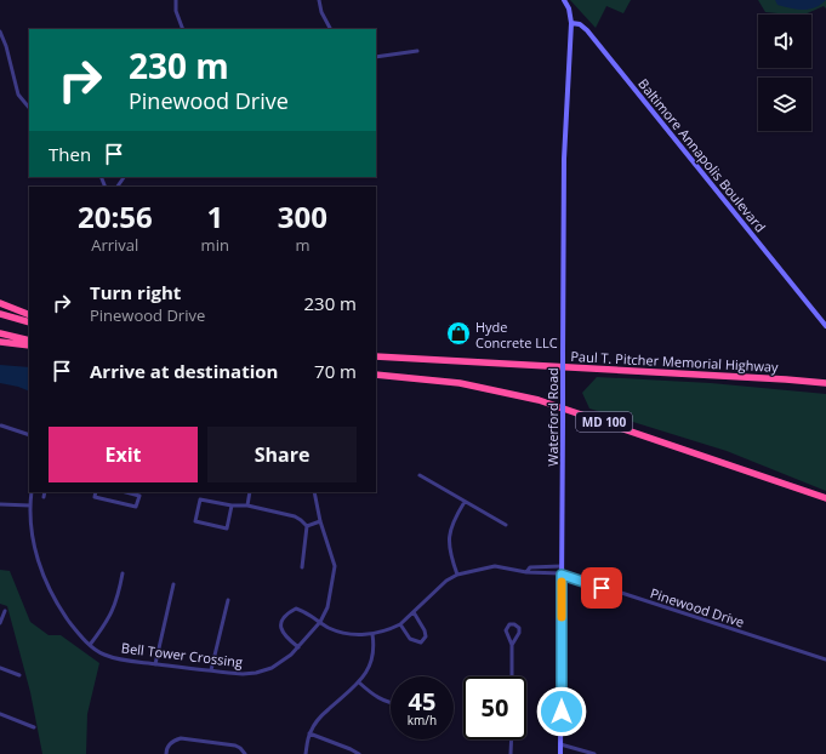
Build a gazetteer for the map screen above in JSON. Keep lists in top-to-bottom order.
{
  "streets": {
    "highway": ["Paul T. Pitcher Memorial Highway", "MD 100"],
    "main road": ["Baltimore Annapolis Boulevard", "Waterford Road"],
    "street": ["Pinewood Drive", "Bell Tower Crossing"]
  },
  "crossings": [
    ["Baltimore Annapolis Boulevard", "Waterford Road"],
    ["Waterford Road", "Pinewood Drive"]
  ],
  "places": {
    "shop": ["Hyde Concrete LLC"]
  },
  "page": {
    "turn": ["230 m", "Pinewood Drive"],
    "then": "Then",
    "eta": [
      "20:56",
      "Arrival",
      "1",
      "min",
      "300",
      "m"
    ],
    "list": [
      {
        "name": "Turn right",
        "note": "Pinewood Drive",
        "value": "230 m"
      },
      {
        "name": "Arrive at destination",
        "value": "70 m"
      }
    ],
    "buttons": ["Exit", "Share"],
    "speed": "45 km/h",
    "limit": "50"
  }
}
